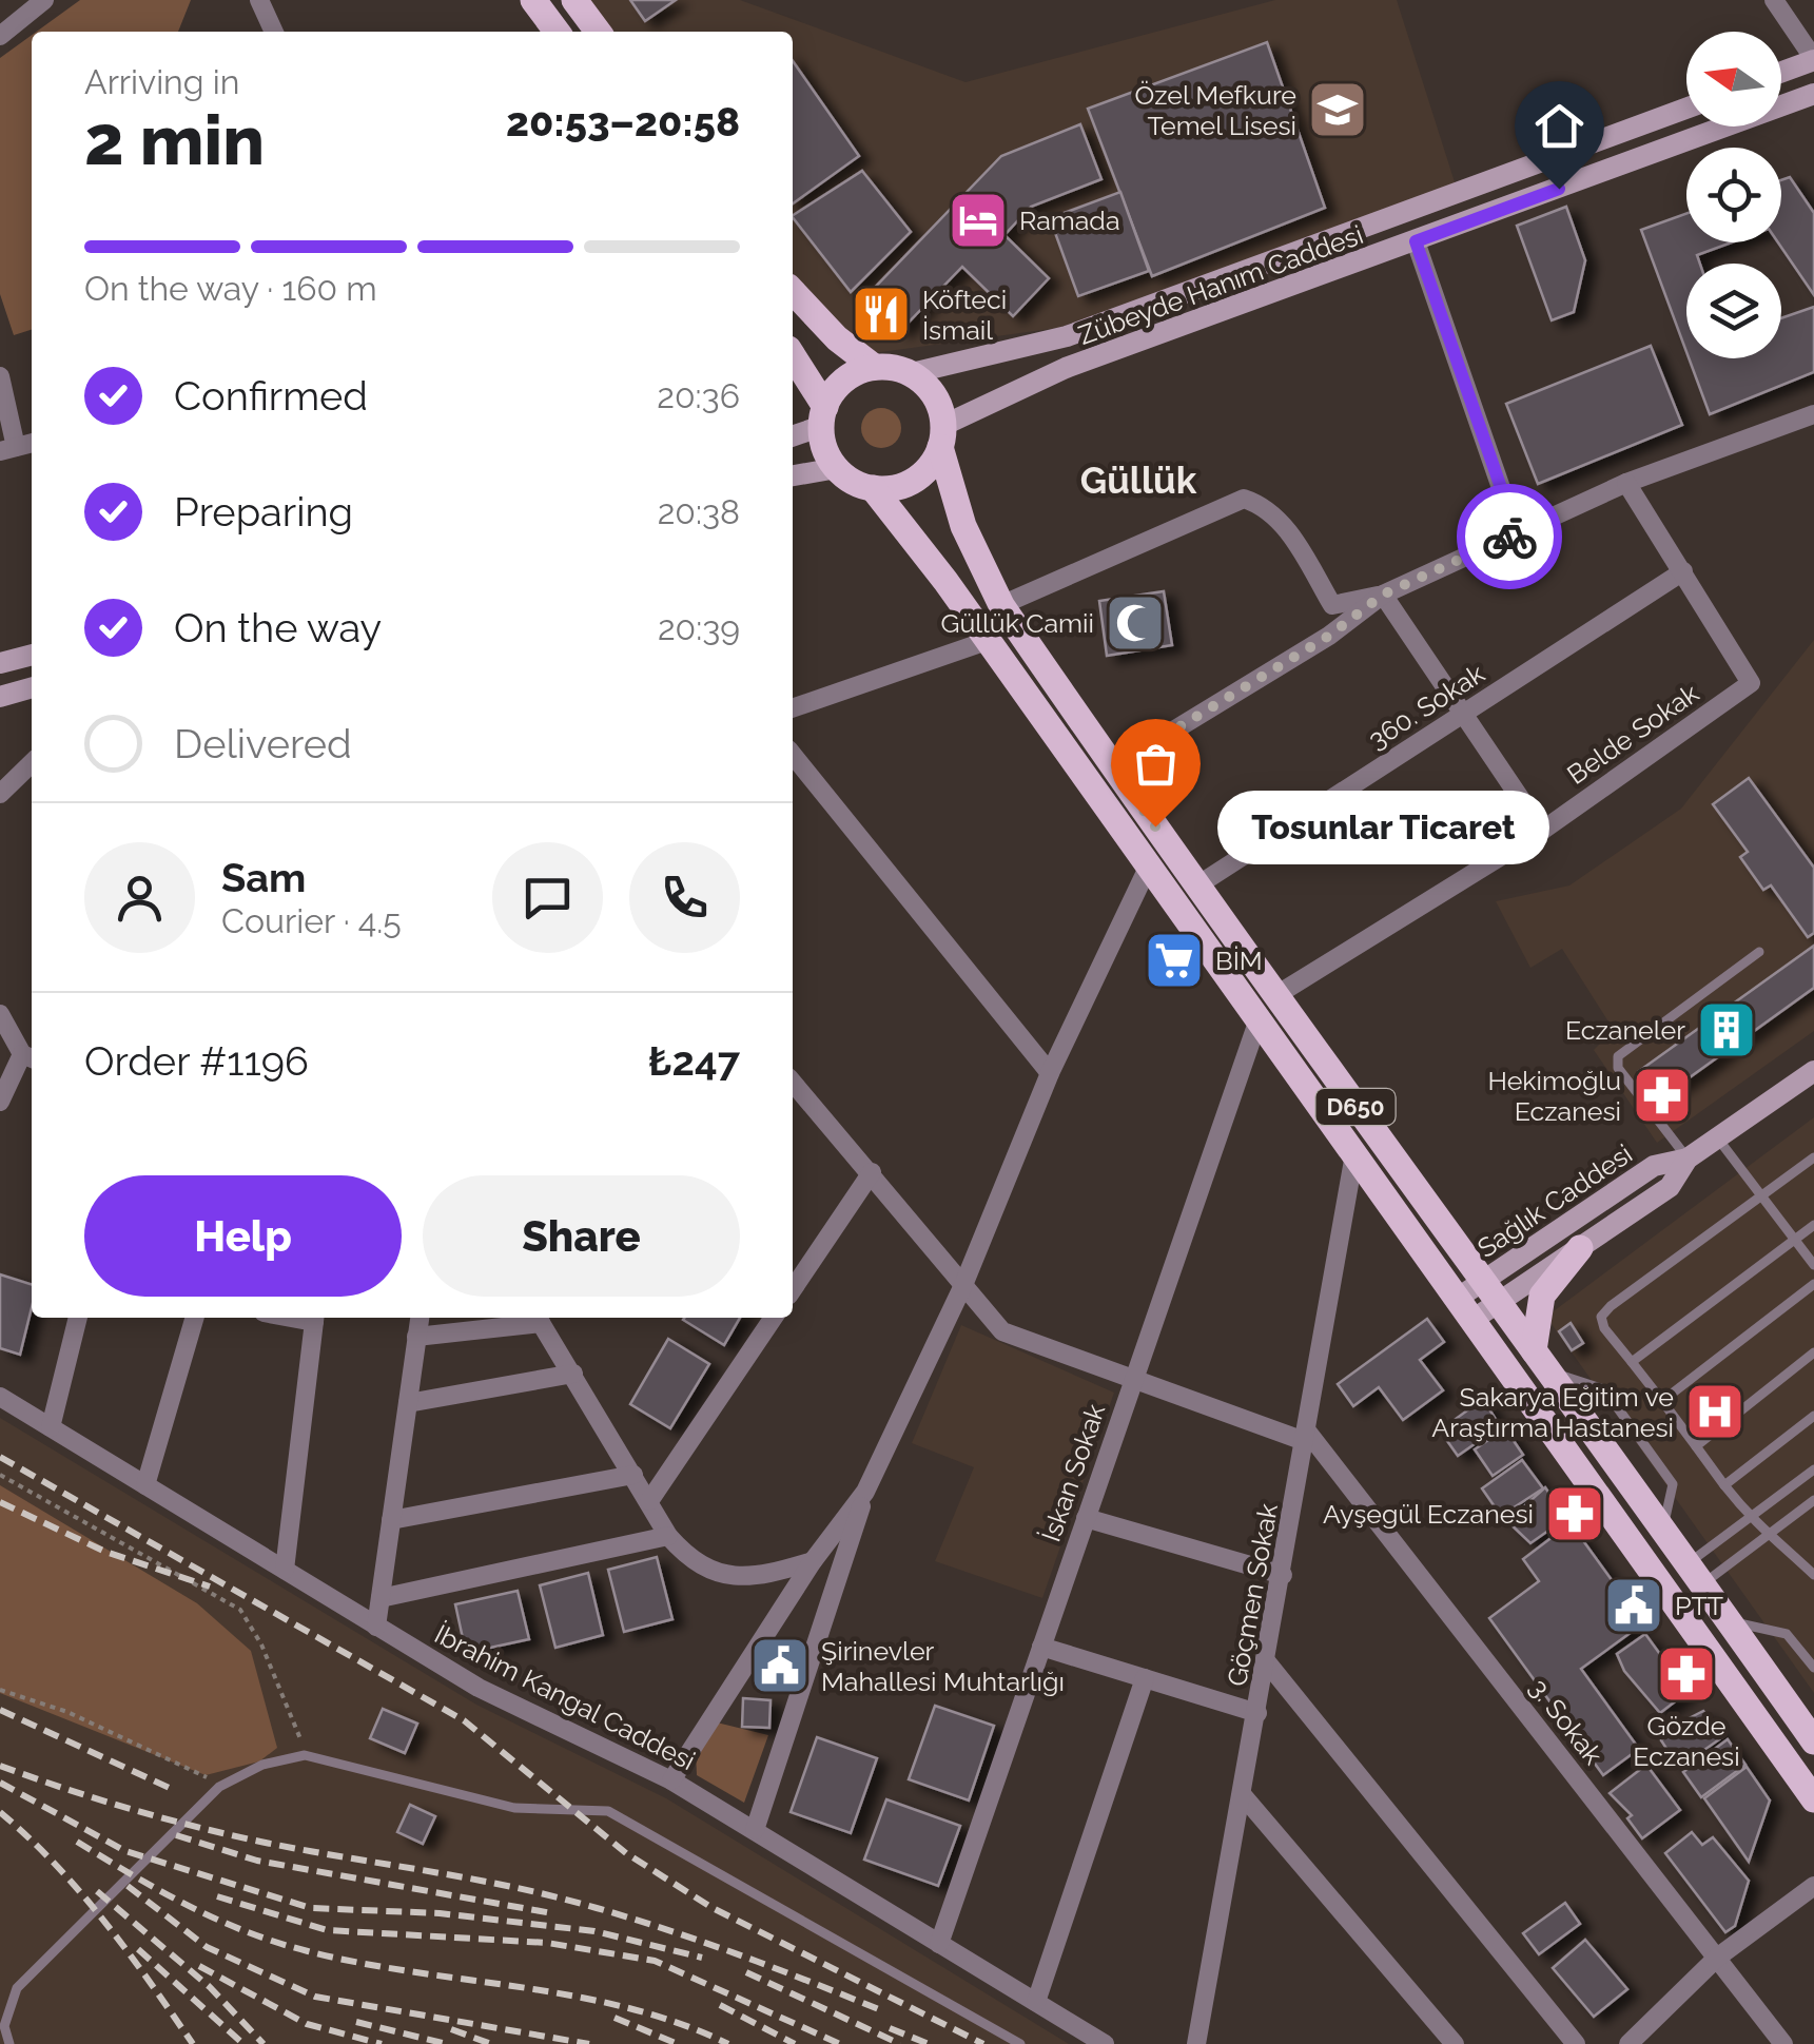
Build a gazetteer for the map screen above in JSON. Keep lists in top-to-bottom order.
{
  "streets": {
    "main road": ["Zübeyde Hanım Caddesi", "D650", "Sağlık Caddesi"],
    "street": [
      "360. Sokak",
      "Belde Sokak",
      "İskan Sokak",
      "Göçmen Sokak",
      "İbrahim Kangal Caddesi",
      "3. Sokak"
    ]
  },
  "crossings": [
    ["Zübeyde Hanım Caddesi", "D650"],
    ["360. Sokak", "Belde Sokak"],
    ["360. Sokak", "D650"],
    ["Belde Sokak", "D650"],
    ["D650", "Sağlık Caddesi"],
    ["İskan Sokak", "İbrahim Kangal Caddesi"],
    ["Göçmen Sokak", "3. Sokak"]
  ],
  "districts": ["Güllük"],
  "places": {
    "school or university": ["Özel Mefkure Temel Lisesi"],
    "hotel": ["Ramada"],
    "restaurant": ["Köfteci İsmail"],
    "mosque": ["Güllük Camii"],
    "other": ["Tosunlar Ticaret"],
    "supermarket": ["BİM"],
    "building": ["Eczaneler"],
    "pharmacy": ["Hekimoğlu Eczanesi", "Ayşegül Eczanesi", "Gözde Eczanesi"],
    "hospital": ["Sakarya Eğitim ve Araştırma Hastanesi"],
    "public building": ["PTT", "Şirinevler Mahallesi Muhtarlığı"]
  },
  "north": "left",
  "page": {
    "heading": ["2 min", "Arriving in", "20:53–20:58"],
    "panel": [
      "Sam",
      "Courier · 4.5",
      "Order #1196",
      "₺247"
    ],
    "bar": "On the way · 160 m",
    "list": [
      ["Confirmed", "20:36"],
      ["Preparing", "20:38"],
      ["On the way", "20:39"],
      "Delivered"
    ],
    "bubble": "Tosunlar Ticaret",
    "buttons": ["Help", "Share"]
  }
}
